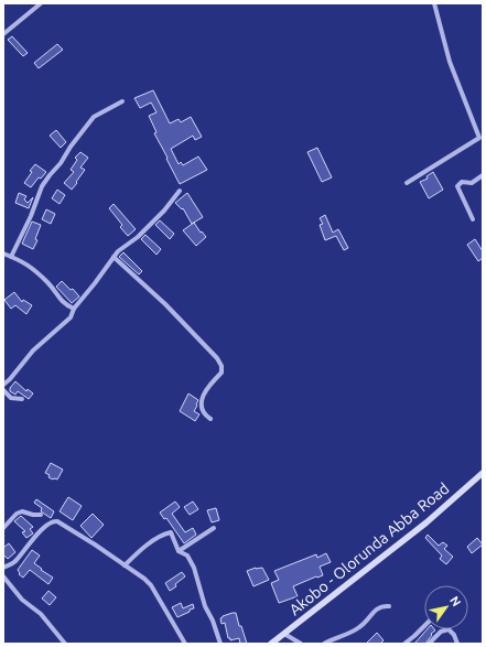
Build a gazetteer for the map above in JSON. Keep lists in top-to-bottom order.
{
  "streets": {
    "main road": ["Akobo - Olorunda Abba Road"]
  },
  "north": "top right"
}
